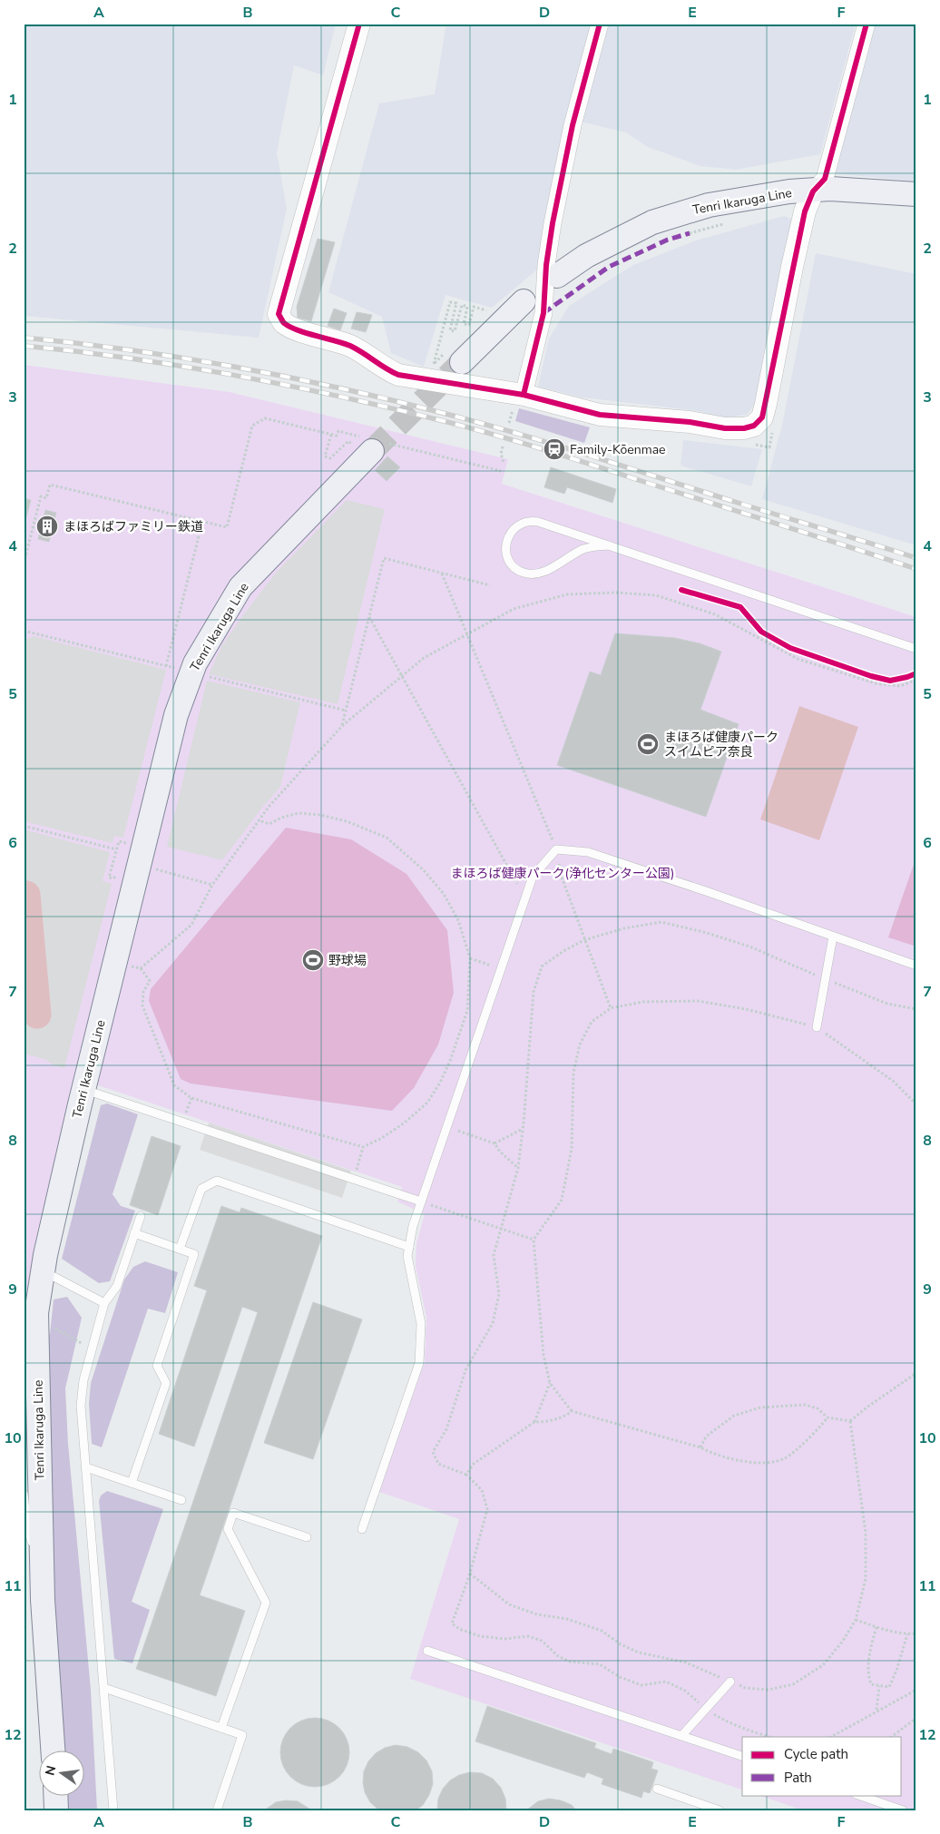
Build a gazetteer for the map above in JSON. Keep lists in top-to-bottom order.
{
  "streets": {
    "main road": ["Tenri Ikaruga Line"]
  },
  "parks": ["まほろば健康パーク(浄化センター公園)"],
  "places": {
    "station": ["Family-Kōenmae"],
    "building": ["まほろばファミリー鉄道"],
    "sports": ["まほろば健康パーク スイムピア奈良", "野球場"]
  },
  "legend": ["Cycle path", "Path"],
  "north": "left",
  "grid": {
    "columns": [
      "A",
      "B",
      "C",
      "D",
      "E",
      "F"
    ],
    "rows": [
      "1",
      "2",
      "3",
      "4",
      "5",
      "6",
      "7",
      "8",
      "9",
      "10",
      "11",
      "12"
    ]
  }
}
